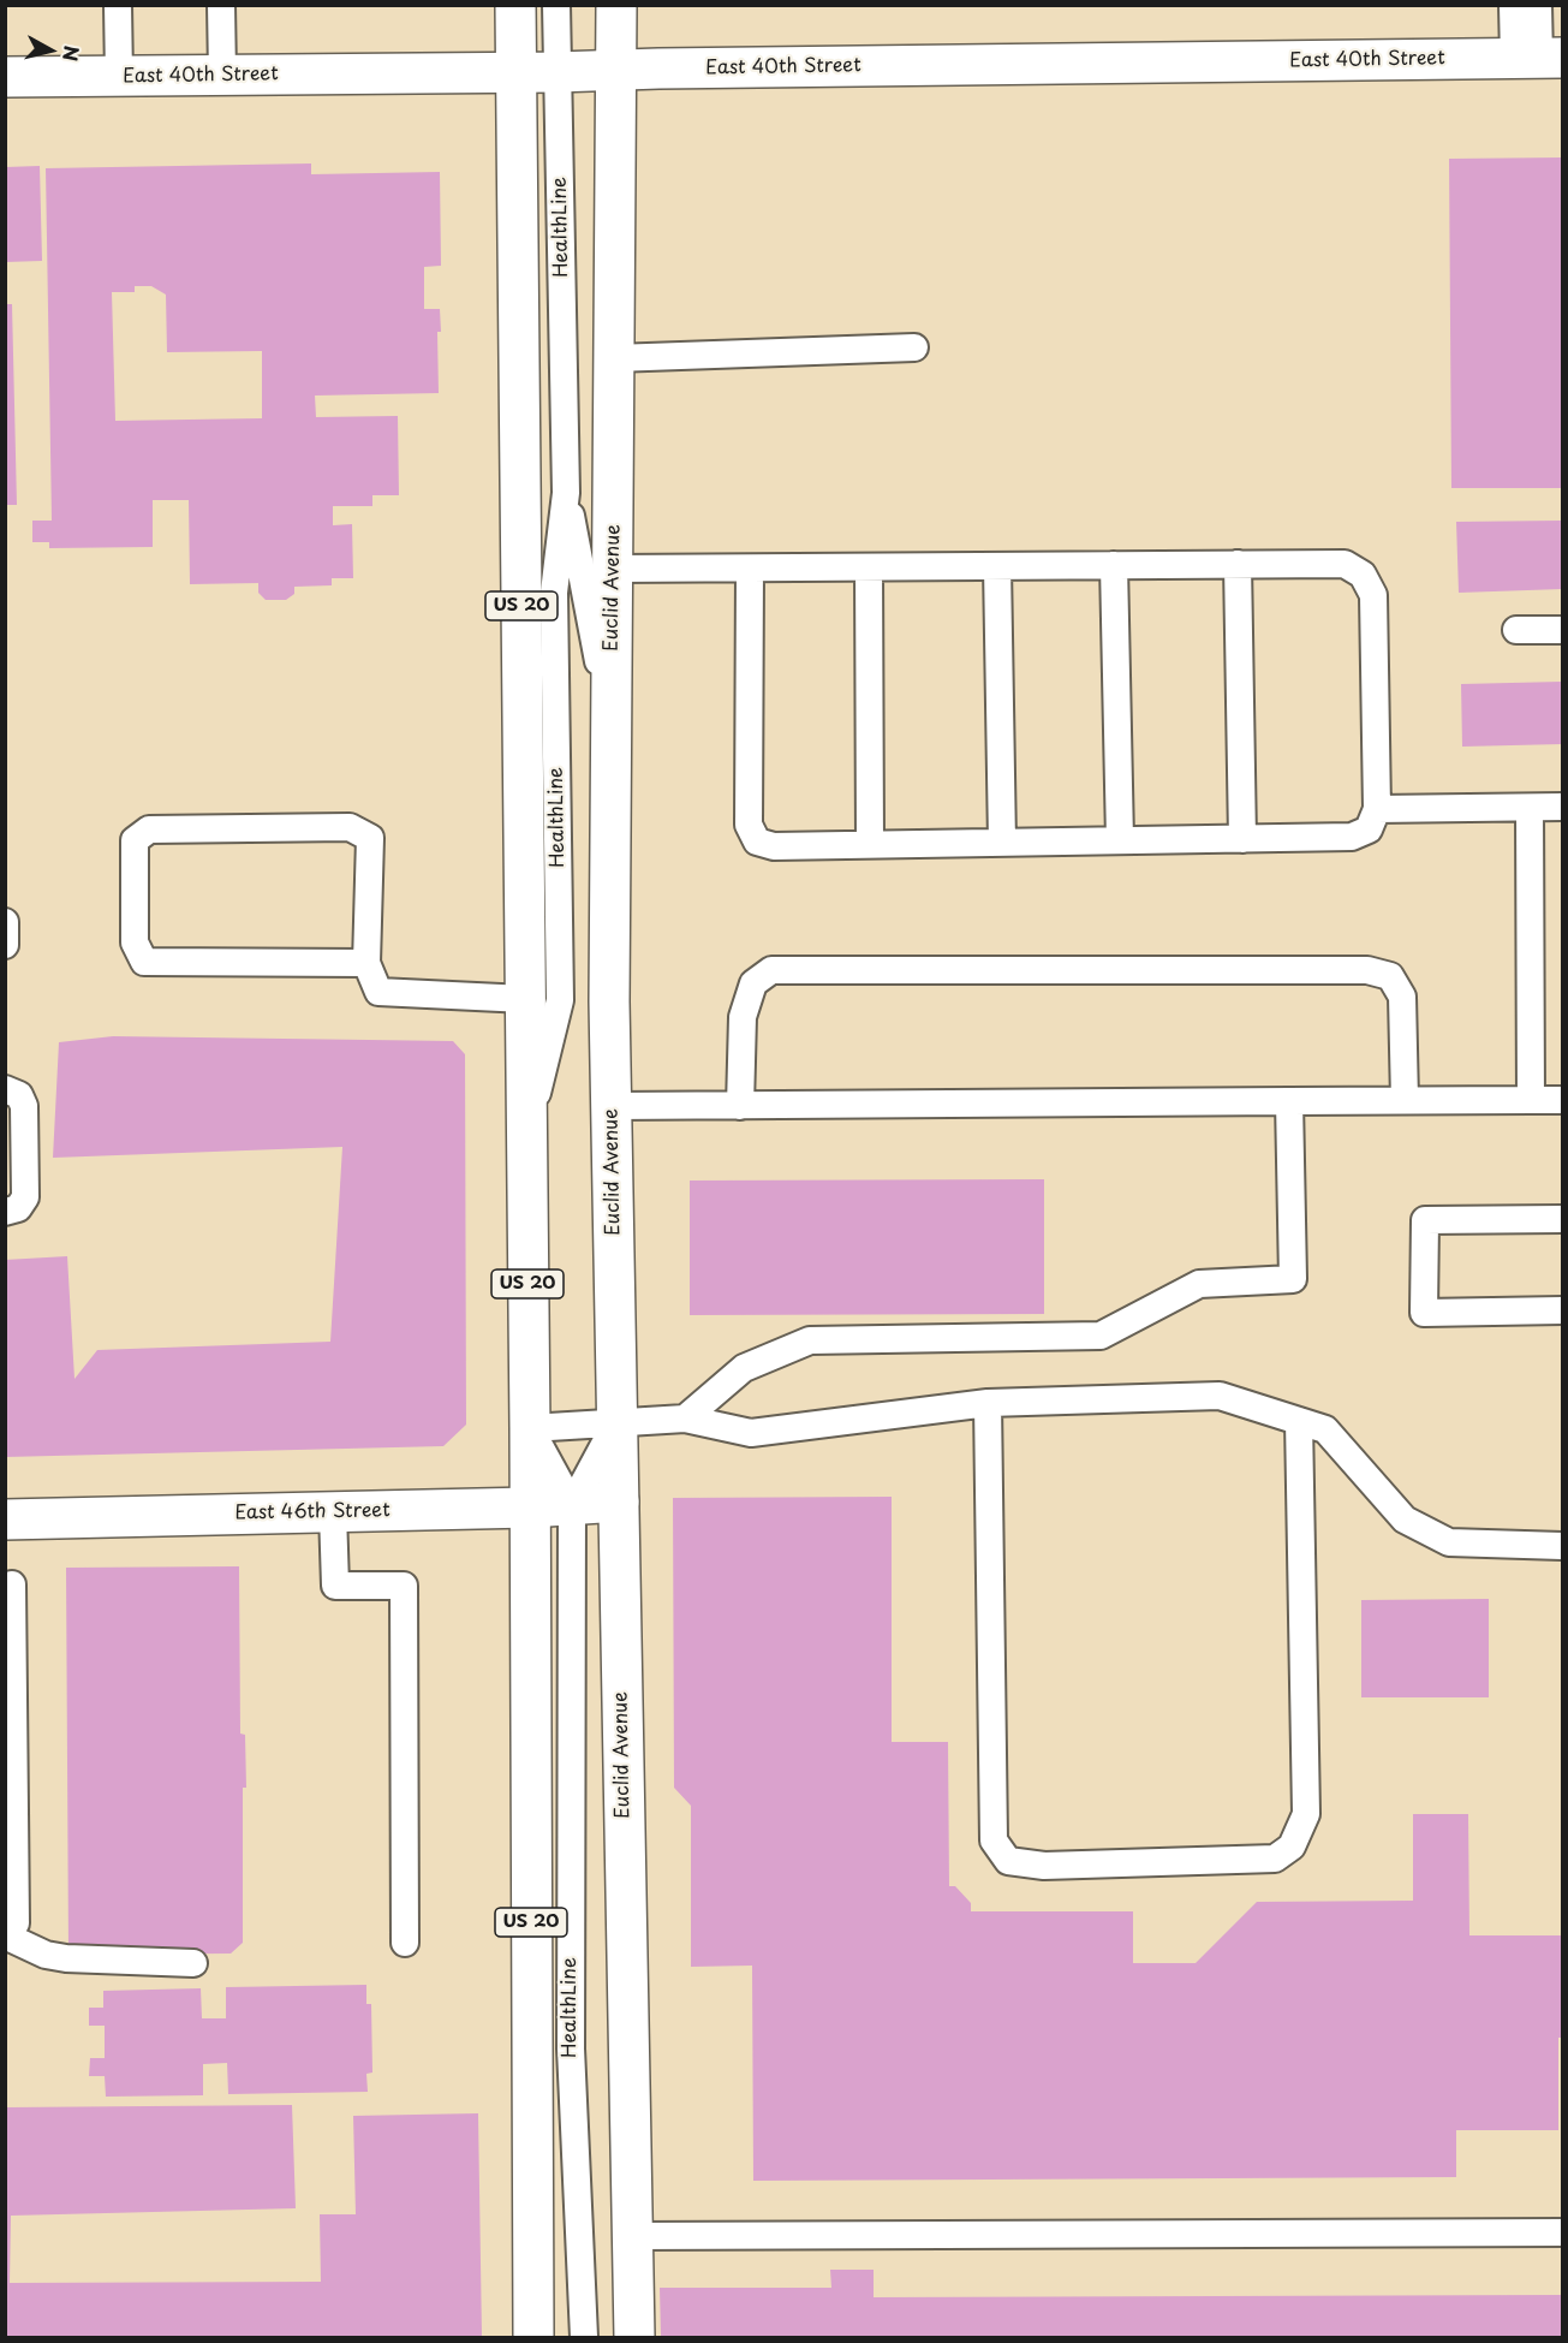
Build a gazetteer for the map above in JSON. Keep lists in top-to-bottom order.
{
  "streets": {
    "main road": [
      "East 40th Street",
      "Euclid Avenue",
      "US 20",
      "East 46th Street"
    ],
    "lane": ["HealthLine"]
  },
  "crossings": [
    ["East 40th Street", "HealthLine"],
    ["East 40th Street", "Euclid Avenue"],
    ["East 40th Street", "US 20"],
    ["HealthLine", "Euclid Avenue"],
    ["HealthLine", "US 20"],
    ["HealthLine", "East 46th Street"],
    ["Euclid Avenue", "East 46th Street"],
    ["US 20", "East 46th Street"]
  ],
  "north": "right"
}
